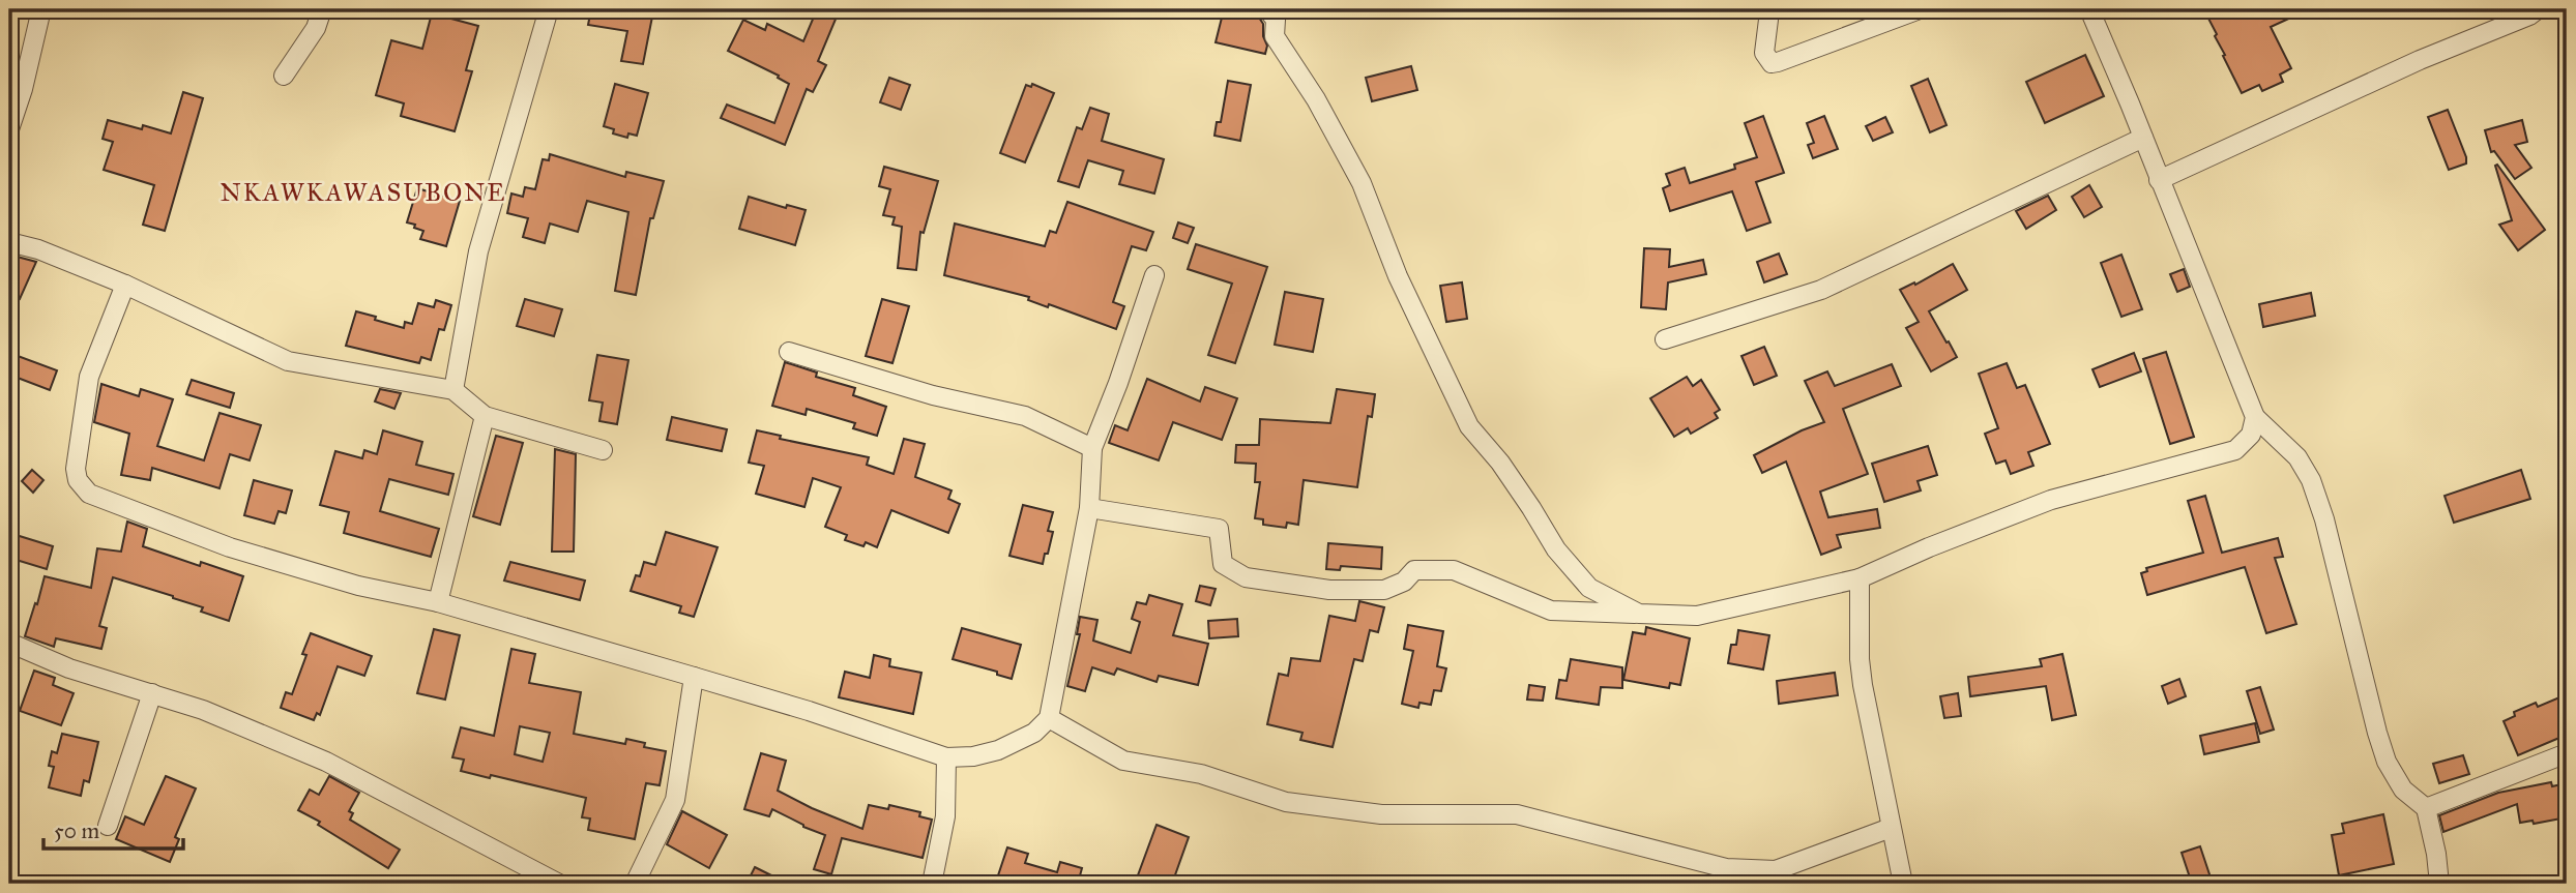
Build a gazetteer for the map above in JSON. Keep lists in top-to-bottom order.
{
  "districts": ["NKAWKAWASUBONE"],
  "scale_bar": "50 m"
}
